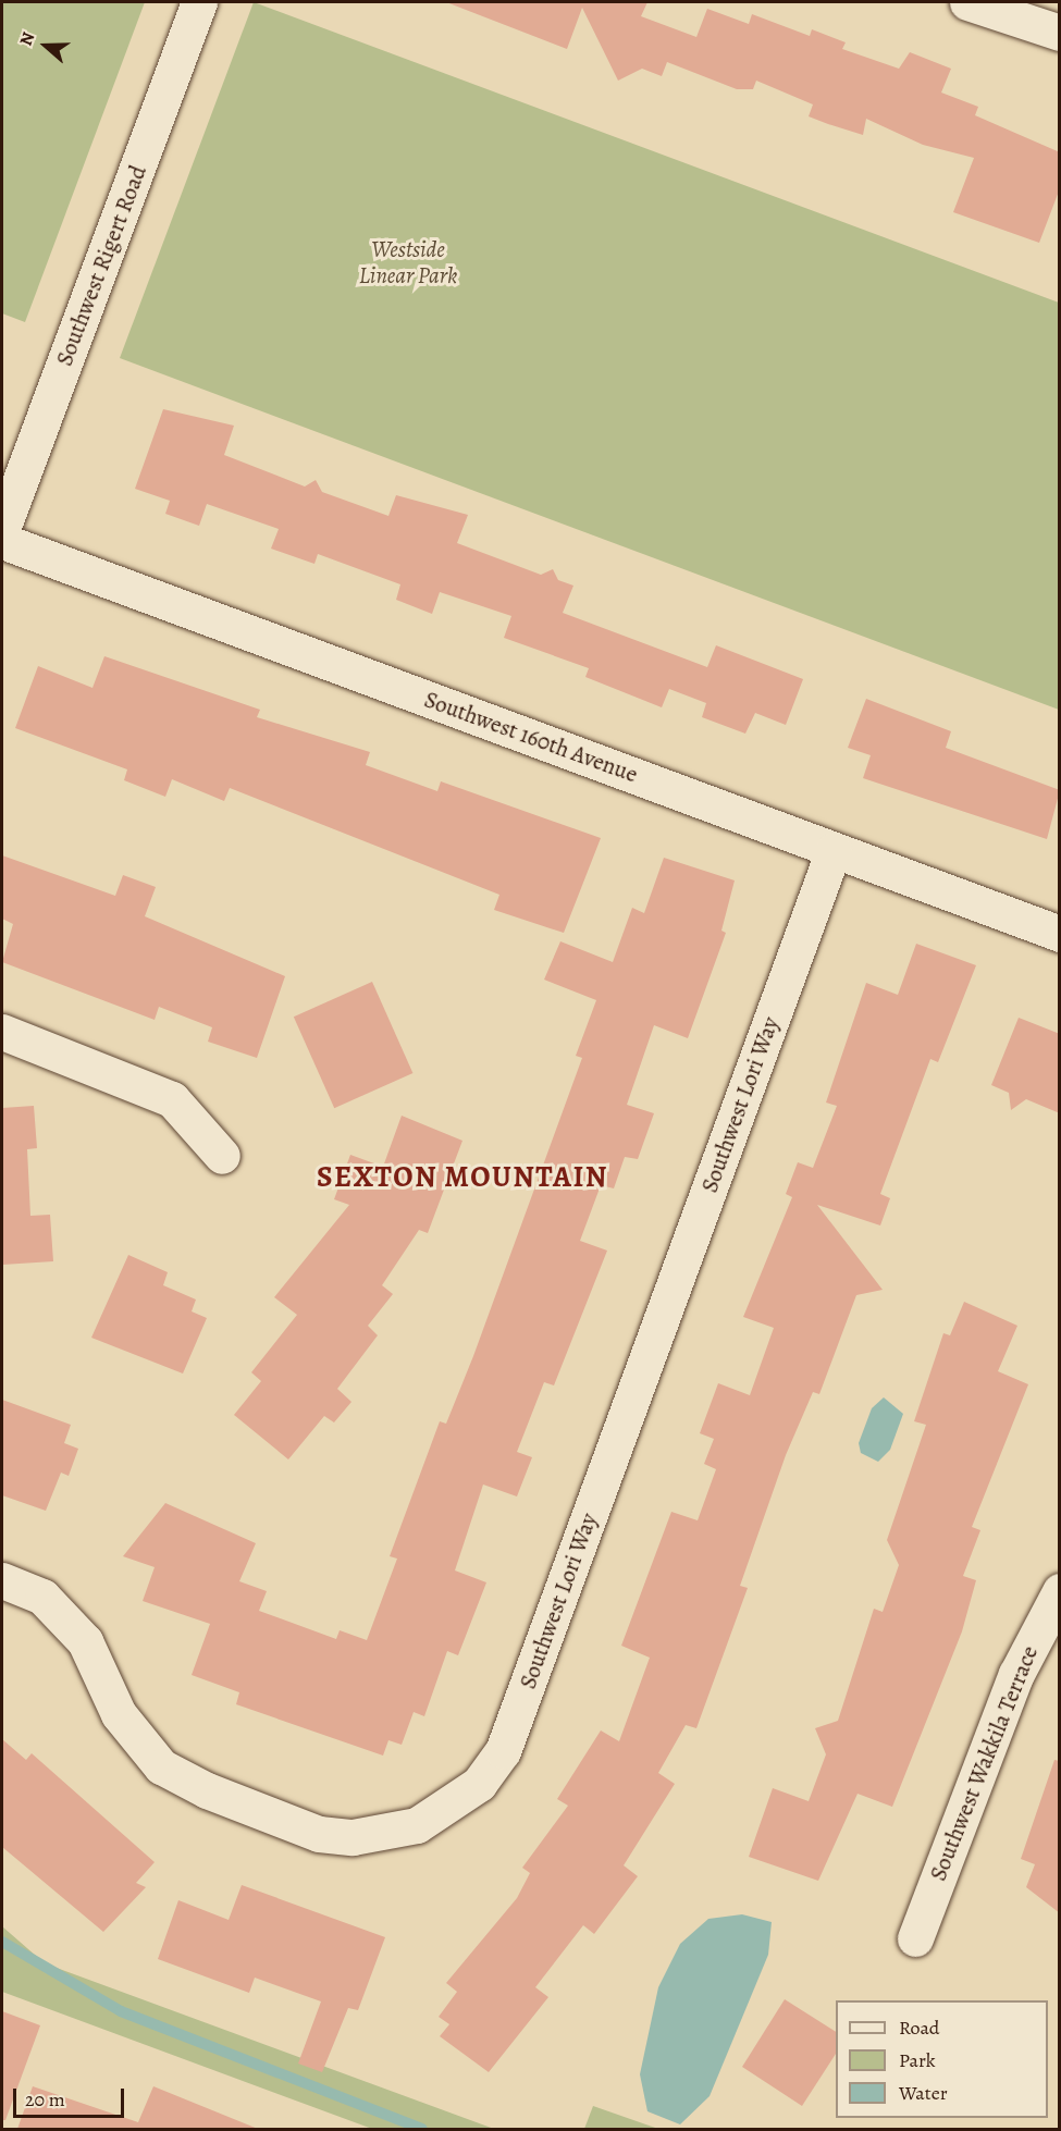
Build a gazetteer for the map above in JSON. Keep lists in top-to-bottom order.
{
  "streets": {
    "street": [
      "Southwest Rigert Road",
      "Southwest 160th Avenue",
      "Southwest Lori Way",
      "Southwest Wakkila Terrace"
    ]
  },
  "crossings": [
    ["Southwest 160th Avenue", "Southwest Lori Way"]
  ],
  "districts": ["SEXTON MOUNTAIN"],
  "parks": ["Westside Linear Park"],
  "legend": ["Road", "Park", "Water"],
  "scale_bar": "20 m",
  "north": "left"
}
